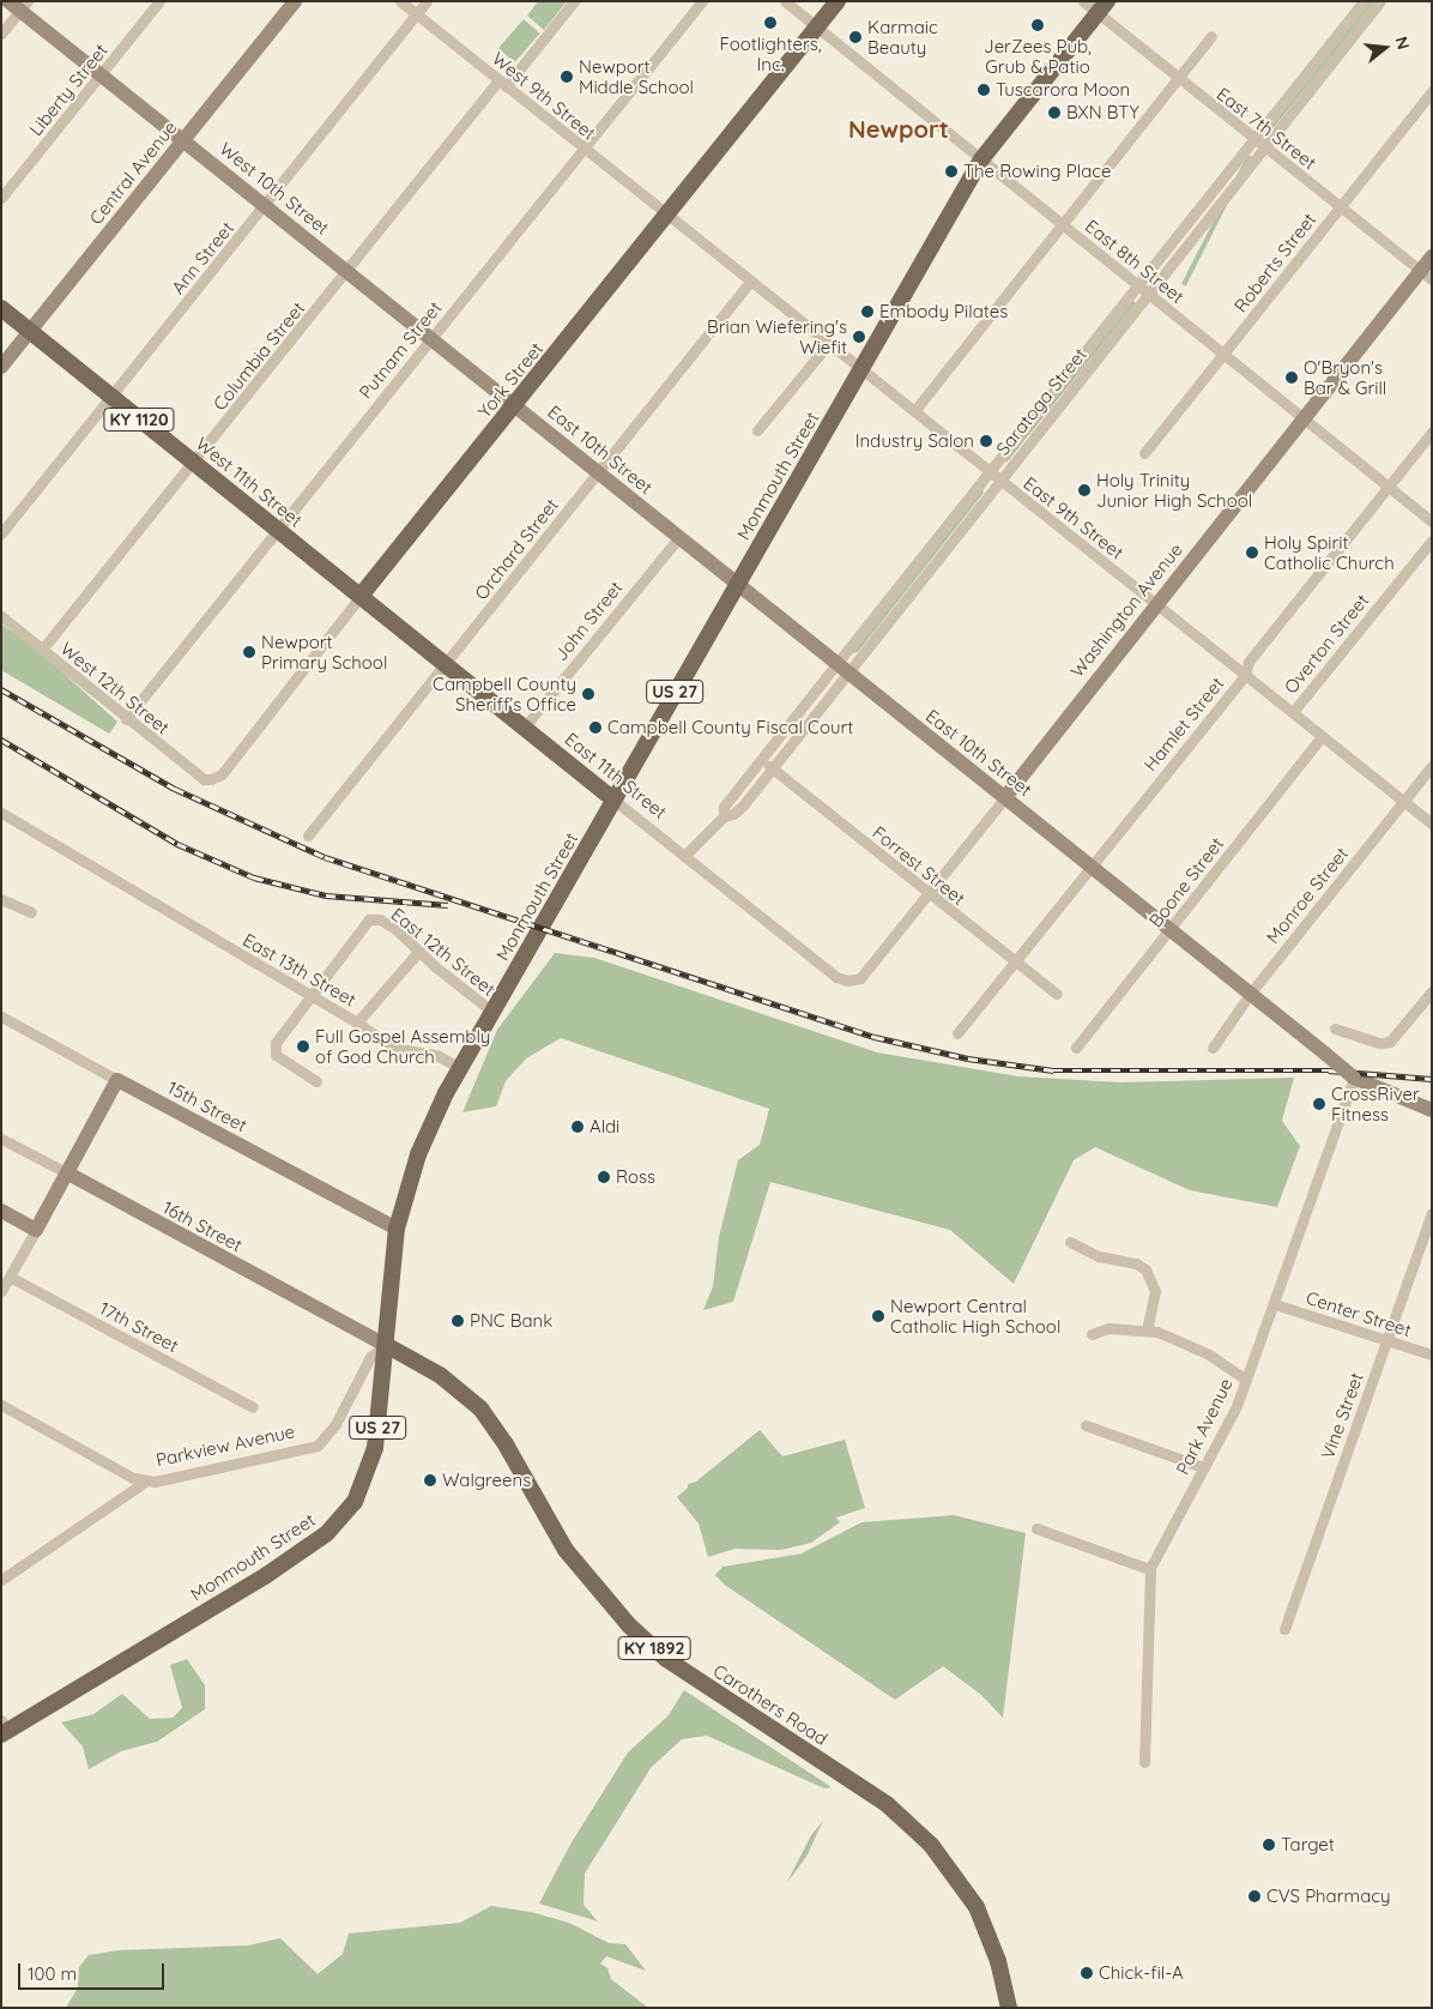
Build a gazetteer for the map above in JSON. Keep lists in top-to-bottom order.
{
  "streets": {
    "main road": [
      "York Street",
      "KY 1120",
      "Monmouth Street",
      "West 11th Street",
      "US 27",
      "East 11th Street",
      "KY 1892",
      "Carothers Road"
    ],
    "street": [
      "Liberty Street",
      "West 9th Street",
      "East 7th Street",
      "Central Avenue",
      "West 10th Street",
      "Ann Street",
      "East 8th Street",
      "Roberts Street",
      "Putnam Street",
      "Columbia Street",
      "Saratoga Street",
      "East 10th Street",
      "East 9th Street",
      "Orchard Street",
      "Washington Avenue",
      "John Street",
      "Overton Street",
      "West 12th Street",
      "Hamlet Street",
      "Forrest Street",
      "Boone Street",
      "Monroe Street",
      "East 12th Street",
      "East 13th Street",
      "15th Street",
      "16th Street",
      "Center Street",
      "17th Street",
      "Vine Street",
      "Park Avenue",
      "Parkview Avenue"
    ]
  },
  "crossings": [
    ["Liberty Street", "West 10th Street"],
    ["West 9th Street", "Ann Street"],
    ["West 9th Street", "Putnam Street"],
    ["West 9th Street", "Columbia Street"],
    ["West 9th Street", "York Street"],
    ["West 9th Street", "East 9th Street"],
    ["East 7th Street", "Roberts Street"],
    ["East 7th Street", "Saratoga Street"],
    ["East 7th Street", "Monmouth Street"],
    ["East 7th Street", "Washington Avenue"],
    ["Central Avenue", "West 10th Street"],
    ["Central Avenue", "West 11th Street"],
    ["West 10th Street", "Ann Street"],
    ["West 10th Street", "Putnam Street"],
    ["West 10th Street", "Columbia Street"],
    ["West 10th Street", "York Street"],
    ["West 10th Street", "East 10th Street"],
    ["Ann Street", "West 11th Street"],
    ["East 8th Street", "Roberts Street"],
    ["East 8th Street", "York Street"],
    ["East 8th Street", "Saratoga Street"],
    ["East 8th Street", "Monmouth Street"],
    ["East 8th Street", "Washington Avenue"],
    ["East 8th Street", "Hamlet Street"],
    ["Putnam Street", "West 11th Street"],
    ["Putnam Street", "West 12th Street"],
    ["Columbia Street", "West 11th Street"],
    ["Columbia Street", "West 12th Street"],
    ["York Street", "East 10th Street"],
    ["York Street", "West 11th Street"],
    ["York Street", "East 9th Street"],
    ["York Street", "West 12th Street"],
    ["York Street", "East 11th Street"],
    ["Saratoga Street", "East 10th Street"],
    ["Saratoga Street", "East 9th Street"],
    ["Saratoga Street", "East 11th Street"],
    ["Saratoga Street", "Forrest Street"],
    ["East 10th Street", "Monmouth Street"],
    ["East 10th Street", "Orchard Street"],
    ["East 10th Street", "Washington Avenue"],
    ["East 10th Street", "John Street"],
    ["East 10th Street", "Hamlet Street"],
    ["East 10th Street", "Boone Street"],
    ["East 10th Street", "Monroe Street"],
    ["East 10th Street", "Park Avenue"],
    ["Monmouth Street", "East 9th Street"],
    ["Monmouth Street", "East 11th Street"],
    ["Monmouth Street", "East 12th Street"],
    ["Monmouth Street", "East 13th Street"],
    ["Monmouth Street", "15th Street"],
    ["Monmouth Street", "16th Street"],
    ["Monmouth Street", "Parkview Avenue"],
    ["Monmouth Street", "Carothers Road"],
    ["West 11th Street", "East 11th Street"],
    ["East 9th Street", "Orchard Street"],
    ["East 9th Street", "Washington Avenue"],
    ["East 9th Street", "Overton Street"],
    ["East 9th Street", "Hamlet Street"],
    ["East 9th Street", "Boone Street"],
    ["East 9th Street", "Monroe Street"],
    ["Orchard Street", "East 11th Street"],
    ["Washington Avenue", "East 11th Street"],
    ["Washington Avenue", "Forrest Street"],
    ["John Street", "East 11th Street"],
    ["Hamlet Street", "Forrest Street"],
    ["East 12th Street", "East 13th Street"],
    ["16th Street", "Parkview Avenue"],
    ["16th Street", "Carothers Road"],
    ["Center Street", "Vine Street"],
    ["Center Street", "Park Avenue"],
    ["Parkview Avenue", "Carothers Road"]
  ],
  "districts": ["Newport"],
  "places": [
    "Footlighters, Inc.",
    "JerZees Pub, Grub & Patio",
    "Karmaic Beauty",
    "Newport Middle School",
    "Tuscarora Moon",
    "BXN BTY",
    "The Rowing Place",
    "Embody Pilates",
    "Brian Wiefering's Wiefit",
    "O'Bryon's Bar & Grill",
    "Industry Salon",
    "Holy Trinity Junior High School",
    "Holy Spirit Catholic Church",
    "Newport Primary School",
    "Campbell County Sheriff’s Office",
    "Campbell County Fiscal Court",
    "Full Gospel Assembly of God Church",
    "CrossRiver Fitness",
    "Aldi",
    "Ross",
    "Newport Central Catholic High School",
    "PNC Bank",
    "Walgreens",
    "Target",
    "CVS Pharmacy",
    "Chick-fil-A"
  ],
  "scale_bar": "100 m",
  "north": "right"
}
